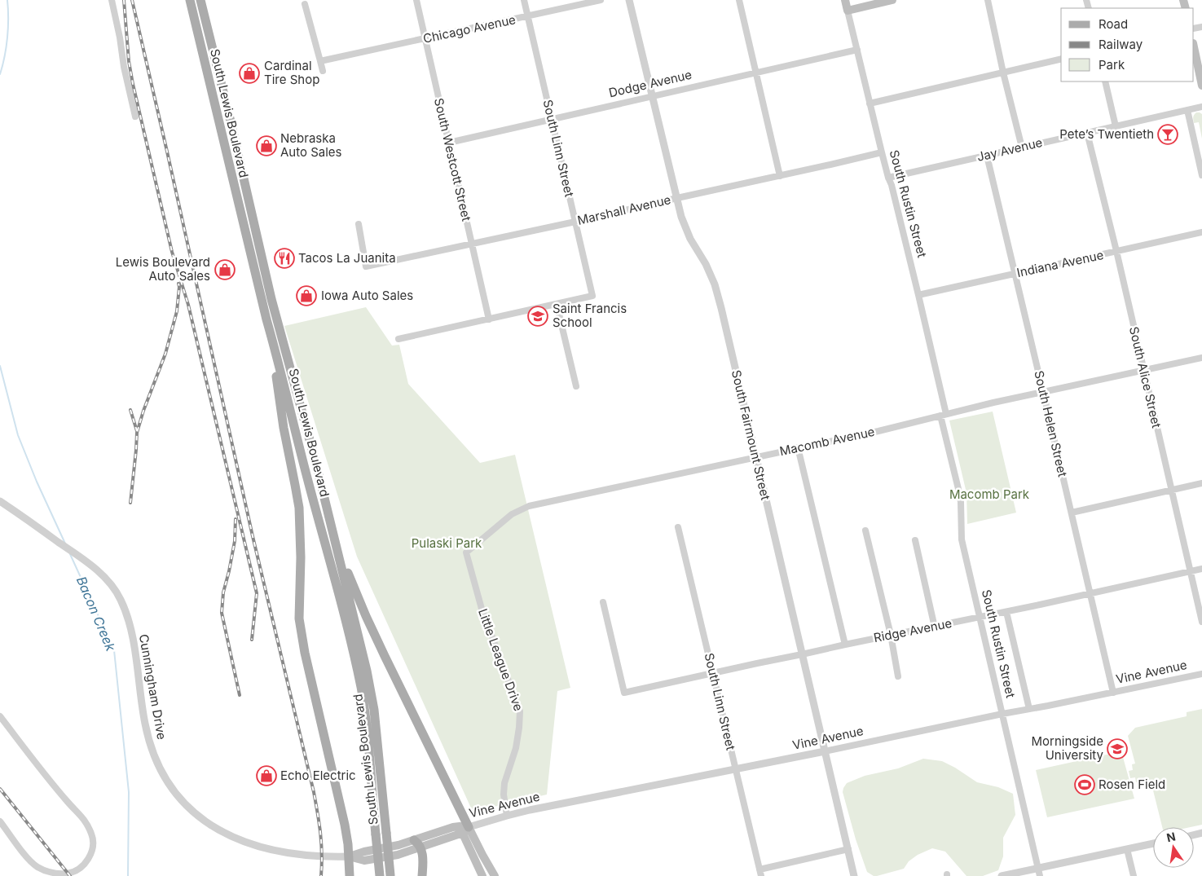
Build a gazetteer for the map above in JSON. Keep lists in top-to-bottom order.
{
  "streets": {
    "main road": ["South Lewis Boulevard", "South Rustin Street"],
    "street": [
      "Chicago Avenue",
      "Dodge Avenue",
      "South Linn Street",
      "Jay Avenue",
      "South Westcott Street",
      "Marshall Avenue",
      "Indiana Avenue",
      "South Alice Street",
      "South Helen Street",
      "South Fairmount Street",
      "Macomb Avenue",
      "Ridge Avenue",
      "Little League Drive",
      "Vine Avenue",
      "Cunningham Drive"
    ]
  },
  "crossings": [
    ["Chicago Avenue", "South Linn Street"],
    ["Chicago Avenue", "South Westcott Street"],
    ["Dodge Avenue", "South Linn Street"],
    ["Dodge Avenue", "South Westcott Street"],
    ["Dodge Avenue", "South Rustin Street"],
    ["Dodge Avenue", "South Fairmount Street"],
    ["South Linn Street", "Marshall Avenue"],
    ["South Linn Street", "Ridge Avenue"],
    ["South Linn Street", "Vine Avenue"],
    ["Jay Avenue", "South Rustin Street"],
    ["Jay Avenue", "South Alice Street"],
    ["Jay Avenue", "South Helen Street"],
    ["South Westcott Street", "Marshall Avenue"],
    ["South Rustin Street", "Marshall Avenue"],
    ["South Rustin Street", "Indiana Avenue"],
    ["South Rustin Street", "Macomb Avenue"],
    ["South Rustin Street", "Ridge Avenue"],
    ["South Rustin Street", "Vine Avenue"],
    ["Marshall Avenue", "South Fairmount Street"],
    ["Indiana Avenue", "South Alice Street"],
    ["Indiana Avenue", "South Helen Street"],
    ["South Alice Street", "Macomb Avenue"],
    ["South Alice Street", "Ridge Avenue"],
    ["South Helen Street", "Macomb Avenue"],
    ["South Helen Street", "Ridge Avenue"],
    ["South Helen Street", "Vine Avenue"],
    ["South Fairmount Street", "Macomb Avenue"],
    ["South Fairmount Street", "Ridge Avenue"],
    ["South Fairmount Street", "Vine Avenue"],
    ["Macomb Avenue", "Little League Drive"],
    ["Little League Drive", "Vine Avenue"]
  ],
  "water": ["Bacon Creek"],
  "parks": ["Macomb Park", "Pulaski Park"],
  "places": {
    "shop": [
      "Cardinal Tire Shop",
      "Nebraska Auto Sales",
      "Lewis Boulevard Auto Sales",
      "Iowa Auto Sales",
      "Echo Electric"
    ],
    "bar": ["Pete’s Twentieth"],
    "restaurant": ["Tacos La Juanita"],
    "school or university": ["Saint Francis School", "Morningside University"],
    "sports": ["Rosen Field"]
  },
  "legend": ["Road", "Railway", "Park"],
  "north": "top"
}
